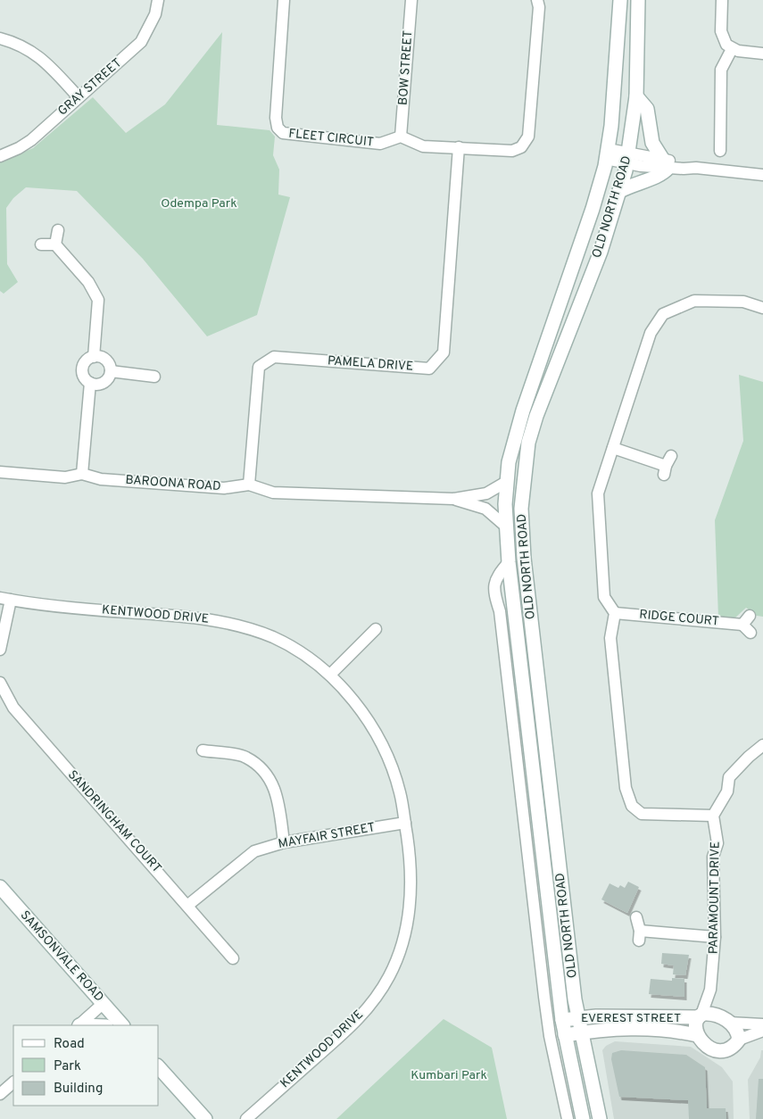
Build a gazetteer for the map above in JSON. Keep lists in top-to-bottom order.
{
  "streets": {
    "main road": ["OLD NORTH ROAD", "SAMSONVALE ROAD", "EVEREST STREET"],
    "street": [
      "BOW STREET",
      "GRAY STREET",
      "FLEET CIRCUIT",
      "PAMELA DRIVE",
      "BAROONA ROAD",
      "KENTWOOD DRIVE",
      "RIDGE COURT",
      "SANDRINGHAM COURT",
      "MAYFAIR STREET",
      "PARAMOUNT DRIVE"
    ]
  },
  "crossings": [
    ["BOW STREET", "FLEET CIRCUIT"],
    ["OLD NORTH ROAD", "BAROONA ROAD"],
    ["OLD NORTH ROAD", "EVEREST STREET"],
    ["PAMELA DRIVE", "BAROONA ROAD"],
    ["KENTWOOD DRIVE", "MAYFAIR STREET"],
    ["SANDRINGHAM COURT", "MAYFAIR STREET"]
  ],
  "parks": ["Odempa Park", "Kumbari Park"],
  "legend": ["Road", "Park", "Building"]
}
